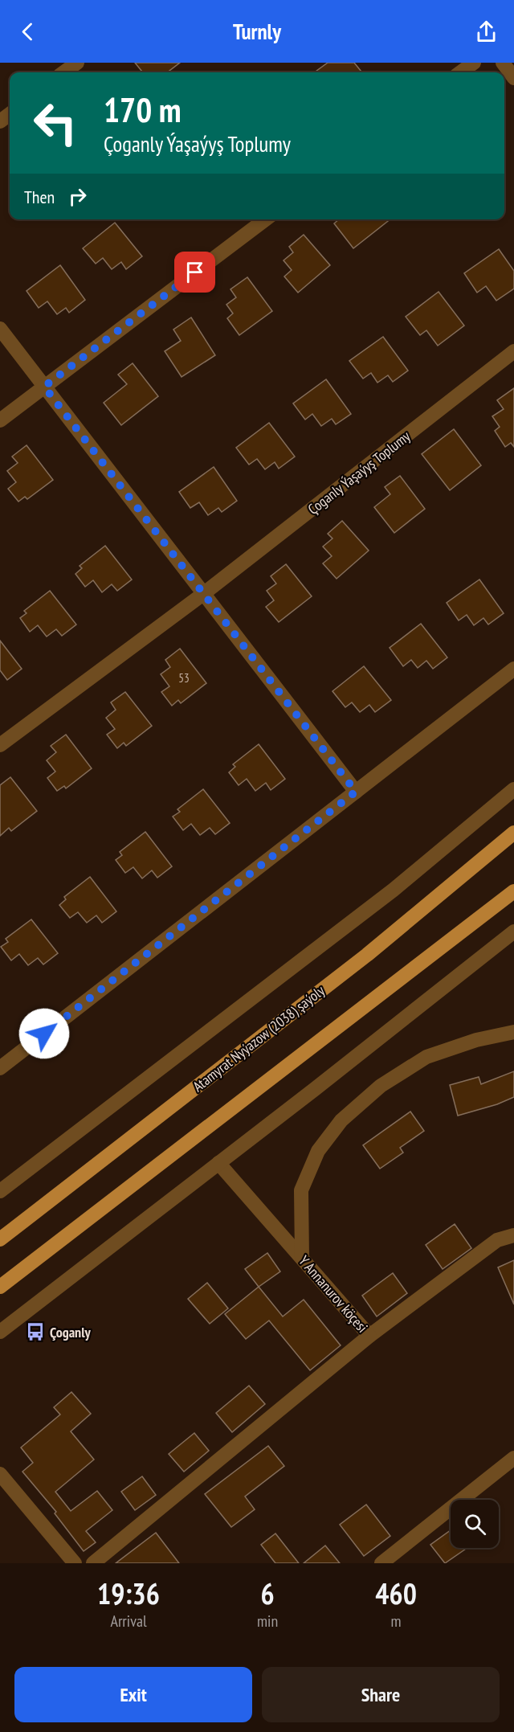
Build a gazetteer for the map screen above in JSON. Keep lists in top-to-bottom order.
{
  "streets": {
    "main road": ["Atamyrat Nyýazow (2038) şaýoly"],
    "street": ["Çoganly Ýaşaýyş Toplumy", "Y Annanurov köçesi"]
  },
  "places": {
    "bus stop": ["Çoganly"]
  },
  "house_numbers": ["53"],
  "page": {
    "header": "Turnly",
    "turn": ["170 m", "Çoganly Ýaşaýyş Toplumy"],
    "then": "Then",
    "eta": [
      "19:36",
      "Arrival",
      "6",
      "min",
      "460",
      "m"
    ],
    "buttons": ["Exit", "Share"]
  }
}
